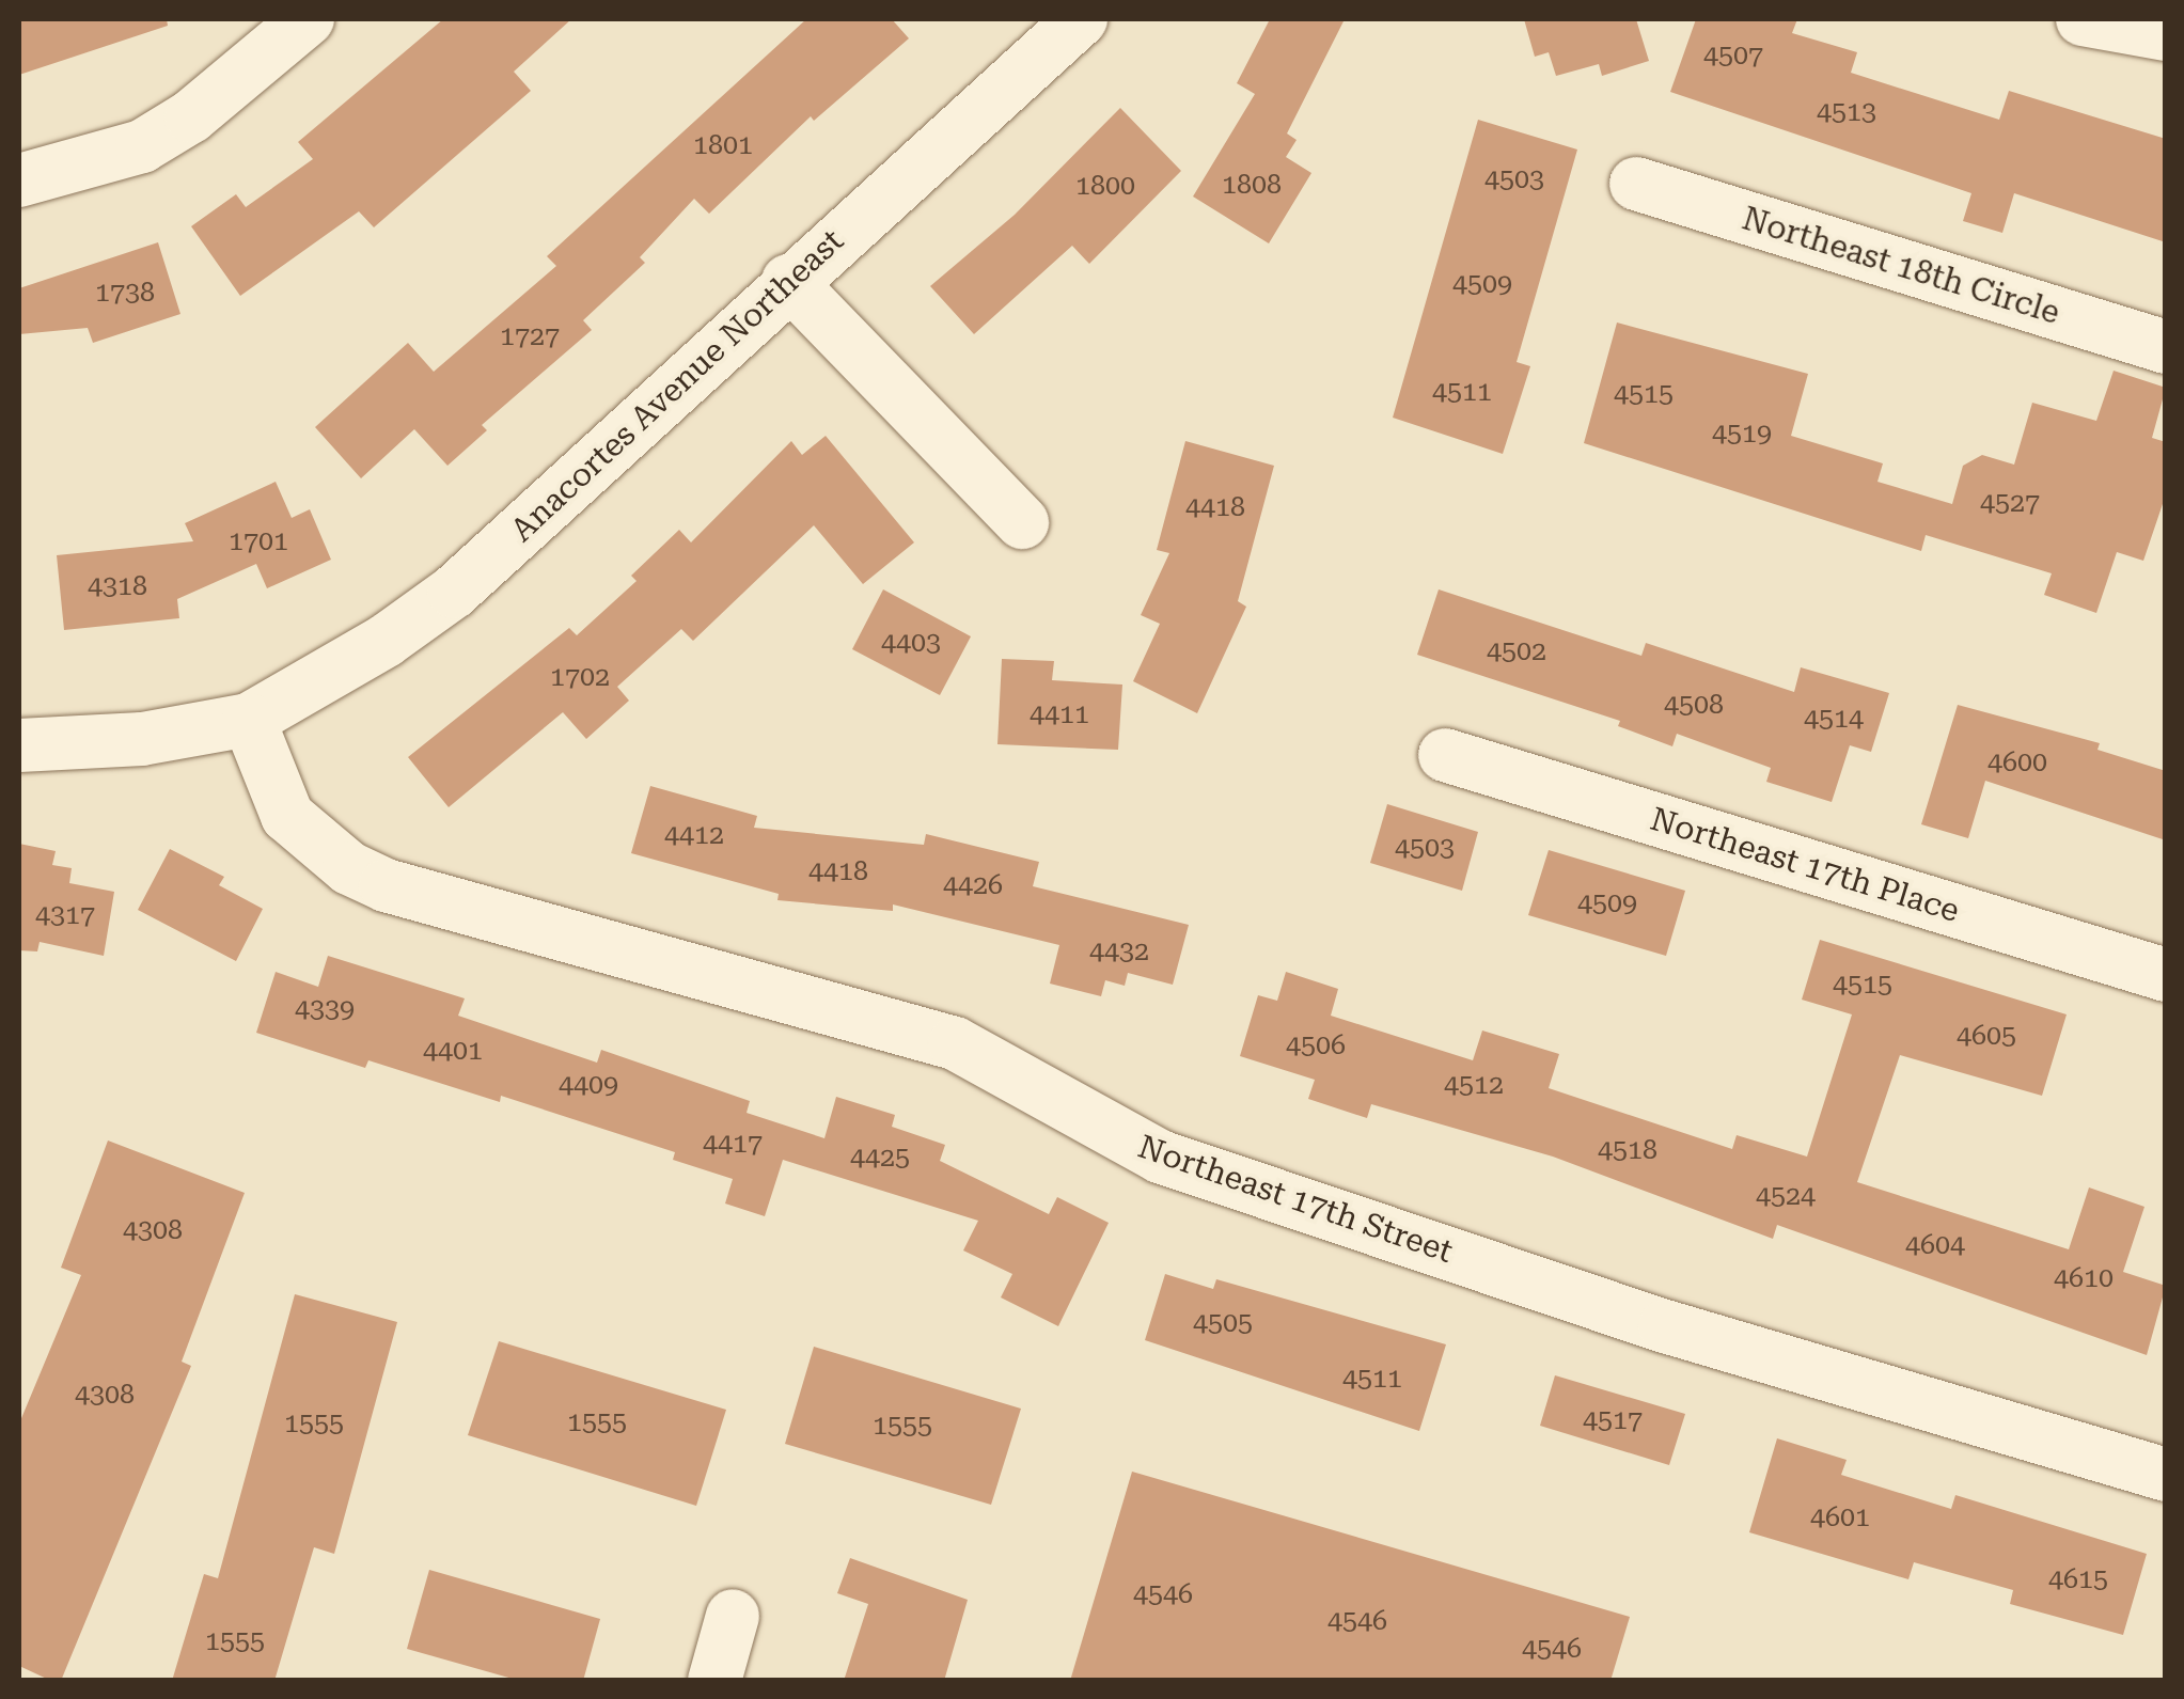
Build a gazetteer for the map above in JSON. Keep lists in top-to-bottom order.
{
  "streets": {
    "street": [
      "Northeast 18th Circle",
      "Anacortes Avenue Northeast",
      "Northeast 17th Place",
      "Northeast 17th Street"
    ]
  },
  "crossings": [
    ["Anacortes Avenue Northeast", "Northeast 17th Street"]
  ],
  "house_numbers": [
    "4507",
    "4513",
    "1801",
    "4503",
    "1808",
    "1800",
    "4509",
    "1738",
    "1727",
    "4511",
    "4515",
    "4519",
    "4527",
    "4418",
    "1701",
    "4318",
    "4403",
    "4502",
    "1702",
    "4508",
    "4411",
    "4514",
    "4600",
    "4412",
    "4503",
    "4418",
    "4426",
    "4509",
    "4317",
    "4432",
    "4515",
    "4339",
    "4605",
    "4506",
    "4401",
    "4409",
    "4512",
    "4417",
    "4518",
    "4425",
    "4524",
    "4308",
    "4604",
    "4610",
    "4505",
    "4511",
    "4308",
    "4517",
    "1555",
    "1555",
    "1555",
    "4601",
    "4615",
    "4546",
    "4546",
    "1555",
    "4546"
  ]
}
